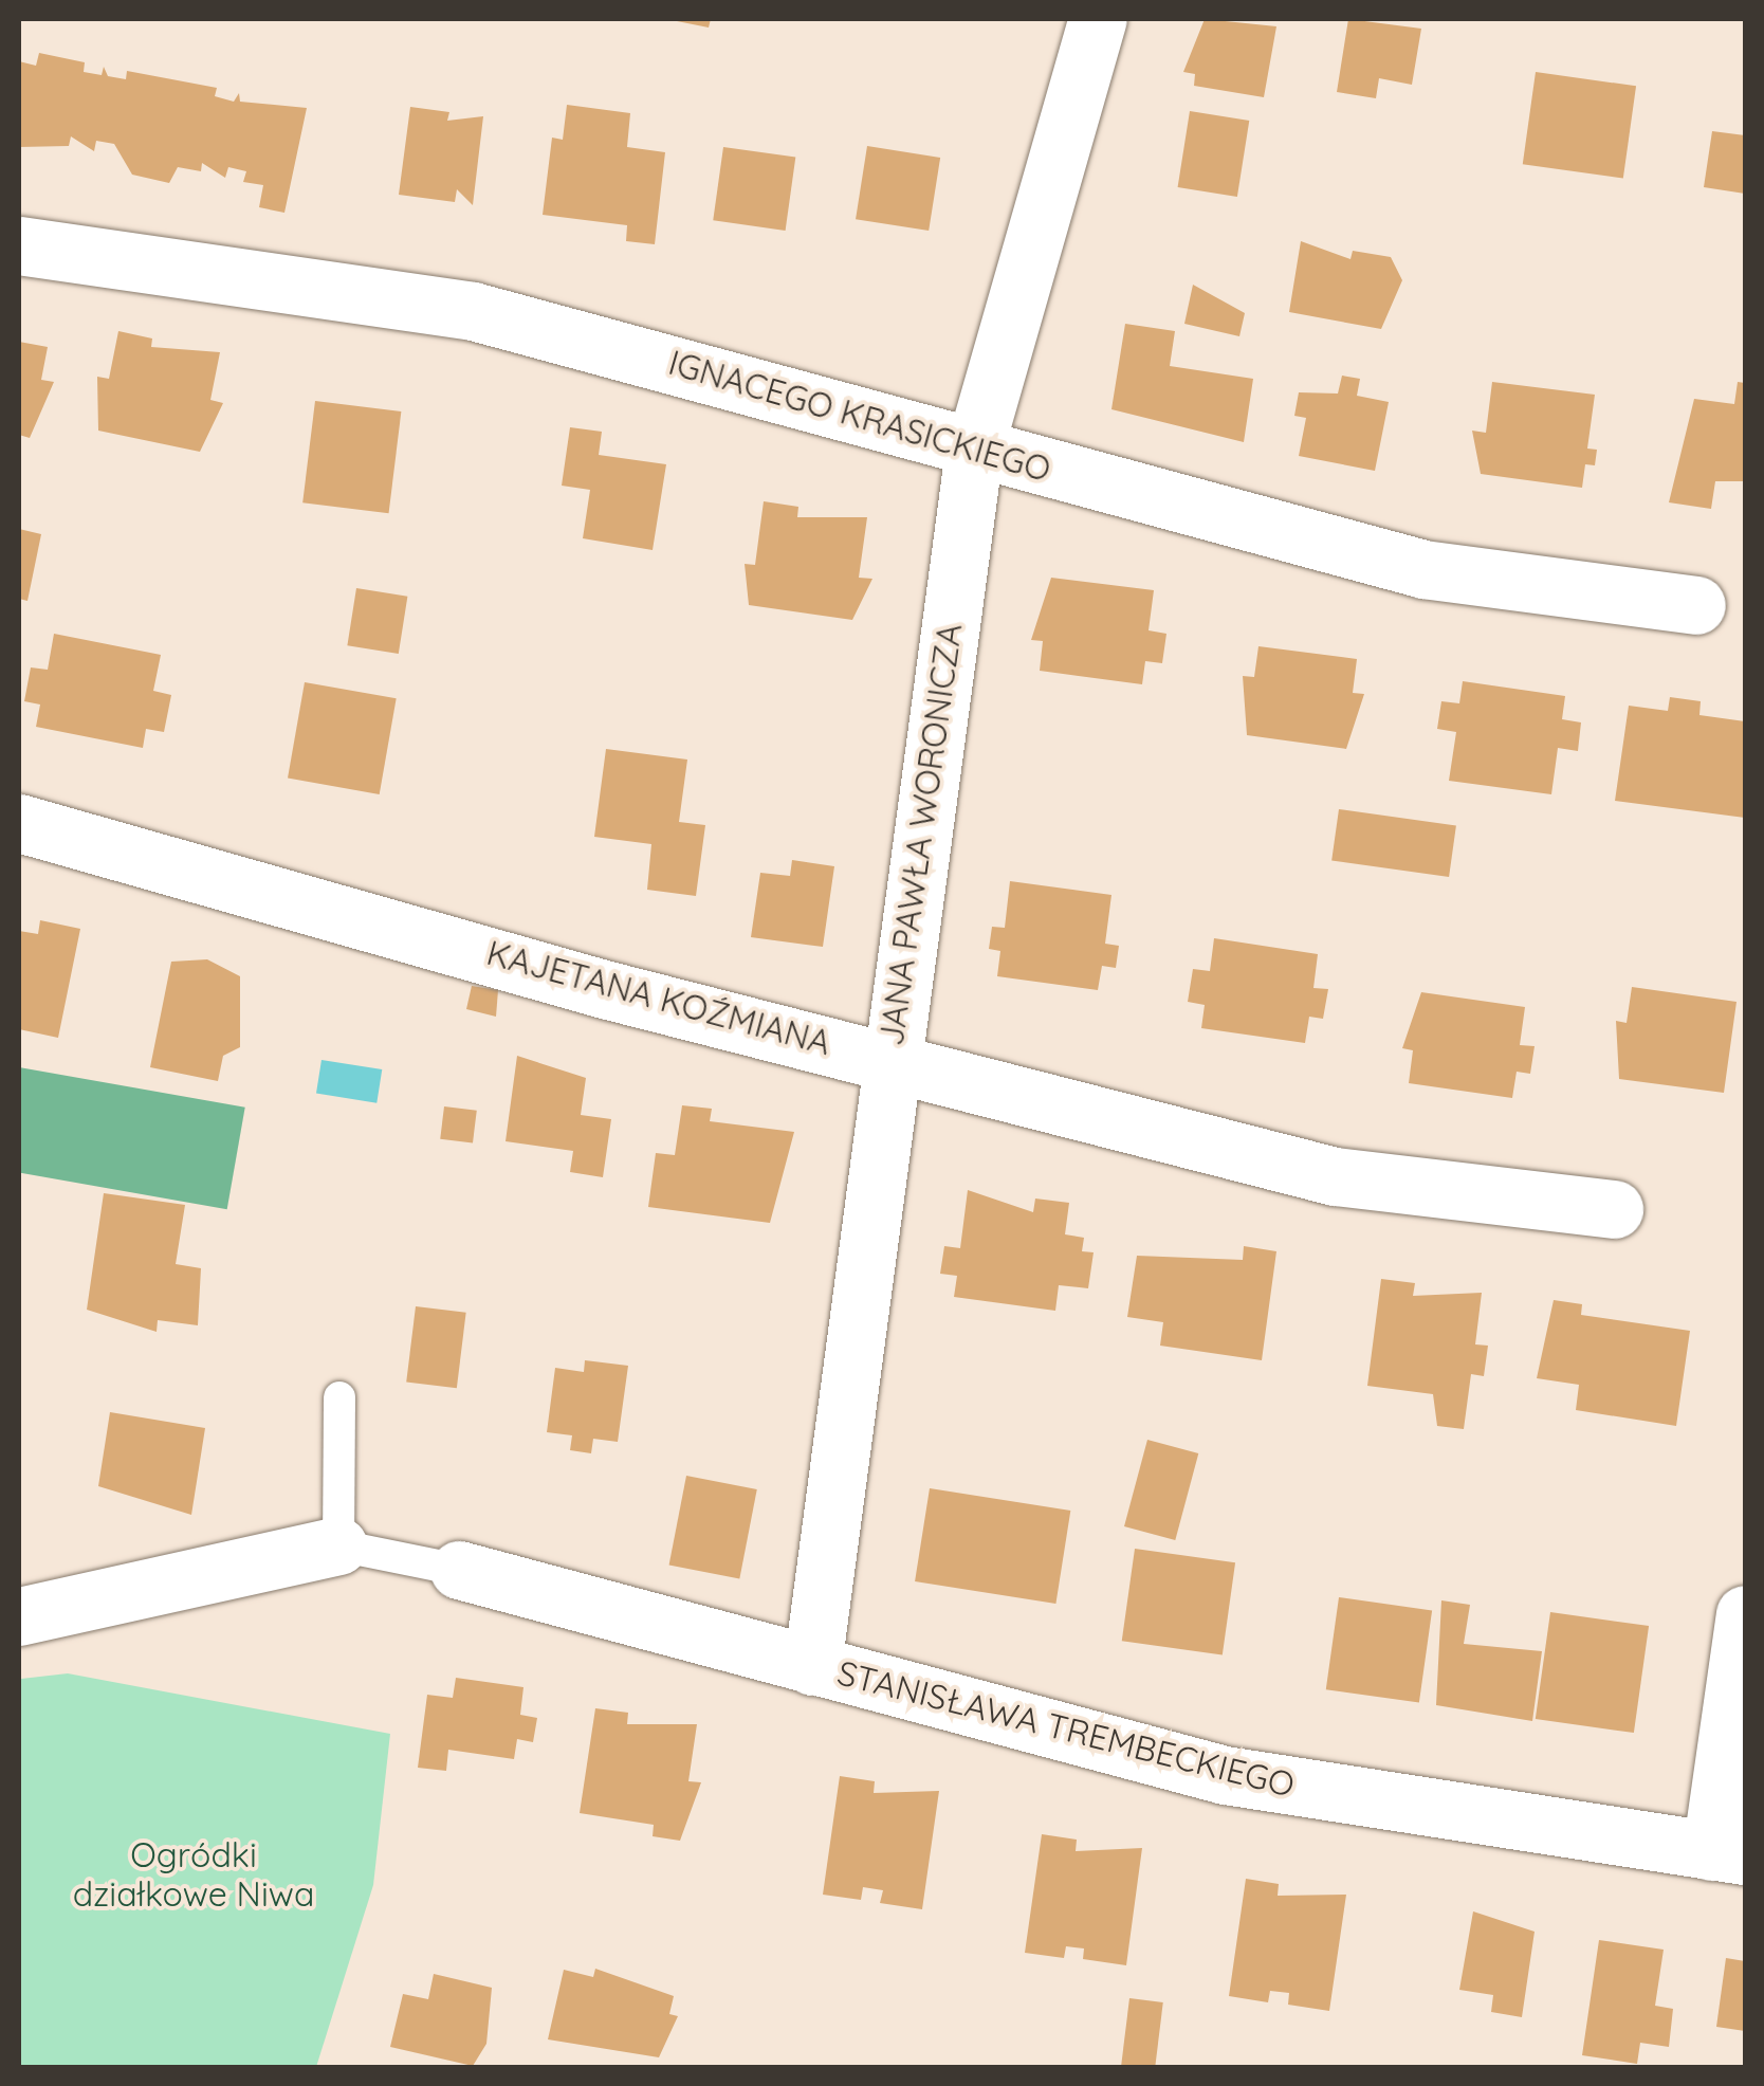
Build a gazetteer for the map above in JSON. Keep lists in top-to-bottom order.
{
  "streets": {
    "street": [
      "IGNACEGO KRASICKIEGO",
      "JANA PAWŁA WORONICZA",
      "KAJETANA KOŹMIANA",
      "STANISŁAWA TREMBECKIEGO"
    ]
  },
  "crossings": [
    ["IGNACEGO KRASICKIEGO", "JANA PAWŁA WORONICZA"],
    ["JANA PAWŁA WORONICZA", "KAJETANA KOŹMIANA"],
    ["JANA PAWŁA WORONICZA", "STANISŁAWA TREMBECKIEGO"]
  ],
  "parks": ["Ogródki działkowe Niwa"]
}
